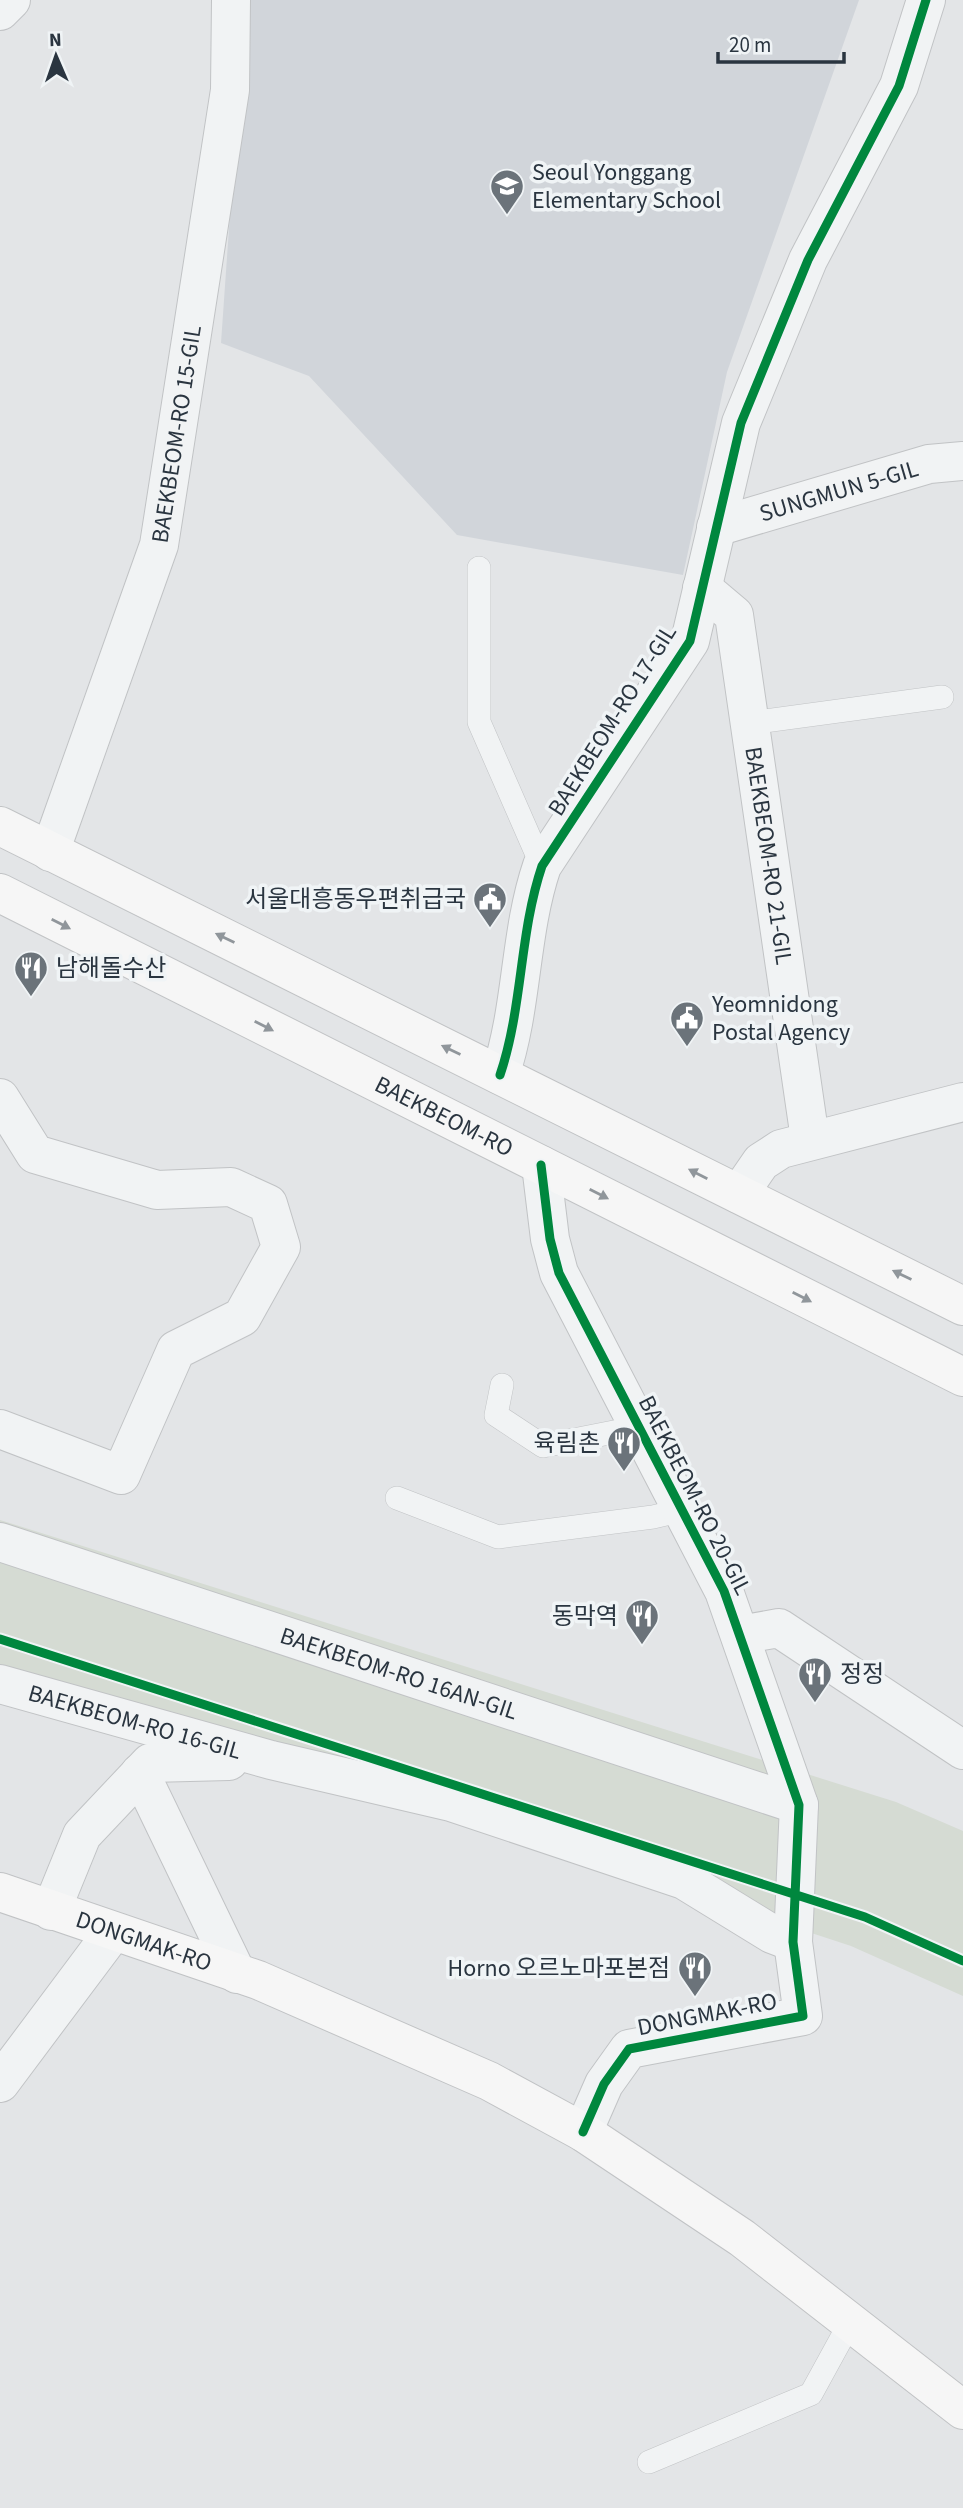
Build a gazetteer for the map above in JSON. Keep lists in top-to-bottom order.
{
  "streets": {
    "main road": ["BAEKBEOM-RO", "DONGMAK-RO"],
    "street": [
      "BAEKBEOM-RO 15-GIL",
      "SUNGMUN 5-GIL",
      "BAEKBEOM-RO 17-GIL",
      "BAEKBEOM-RO 21-GIL",
      "BAEKBEOM-RO 20-GIL",
      "BAEKBEOM-RO 16AN-GIL",
      "BAEKBEOM-RO 16-GIL"
    ]
  },
  "crossings": [
    ["SUNGMUN 5-GIL", "BAEKBEOM-RO 17-GIL"],
    ["BAEKBEOM-RO 17-GIL", "BAEKBEOM-RO 21-GIL"],
    ["BAEKBEOM-RO", "BAEKBEOM-RO 20-GIL"],
    ["BAEKBEOM-RO 20-GIL", "BAEKBEOM-RO 16AN-GIL"],
    ["BAEKBEOM-RO 20-GIL", "DONGMAK-RO"],
    ["BAEKBEOM-RO 16-GIL", "DONGMAK-RO"]
  ],
  "places": {
    "school or university": ["Seoul Yonggang Elementary School"],
    "public building": ["서울대흥동우편취급국", "Yeomnidong Postal Agency"],
    "restaurant": [
      "남해돌수산",
      "육림촌",
      "동막역",
      "정정",
      "Horno 오르노마포본점"
    ]
  },
  "scale_bar": "20 m",
  "north": "top"
}
